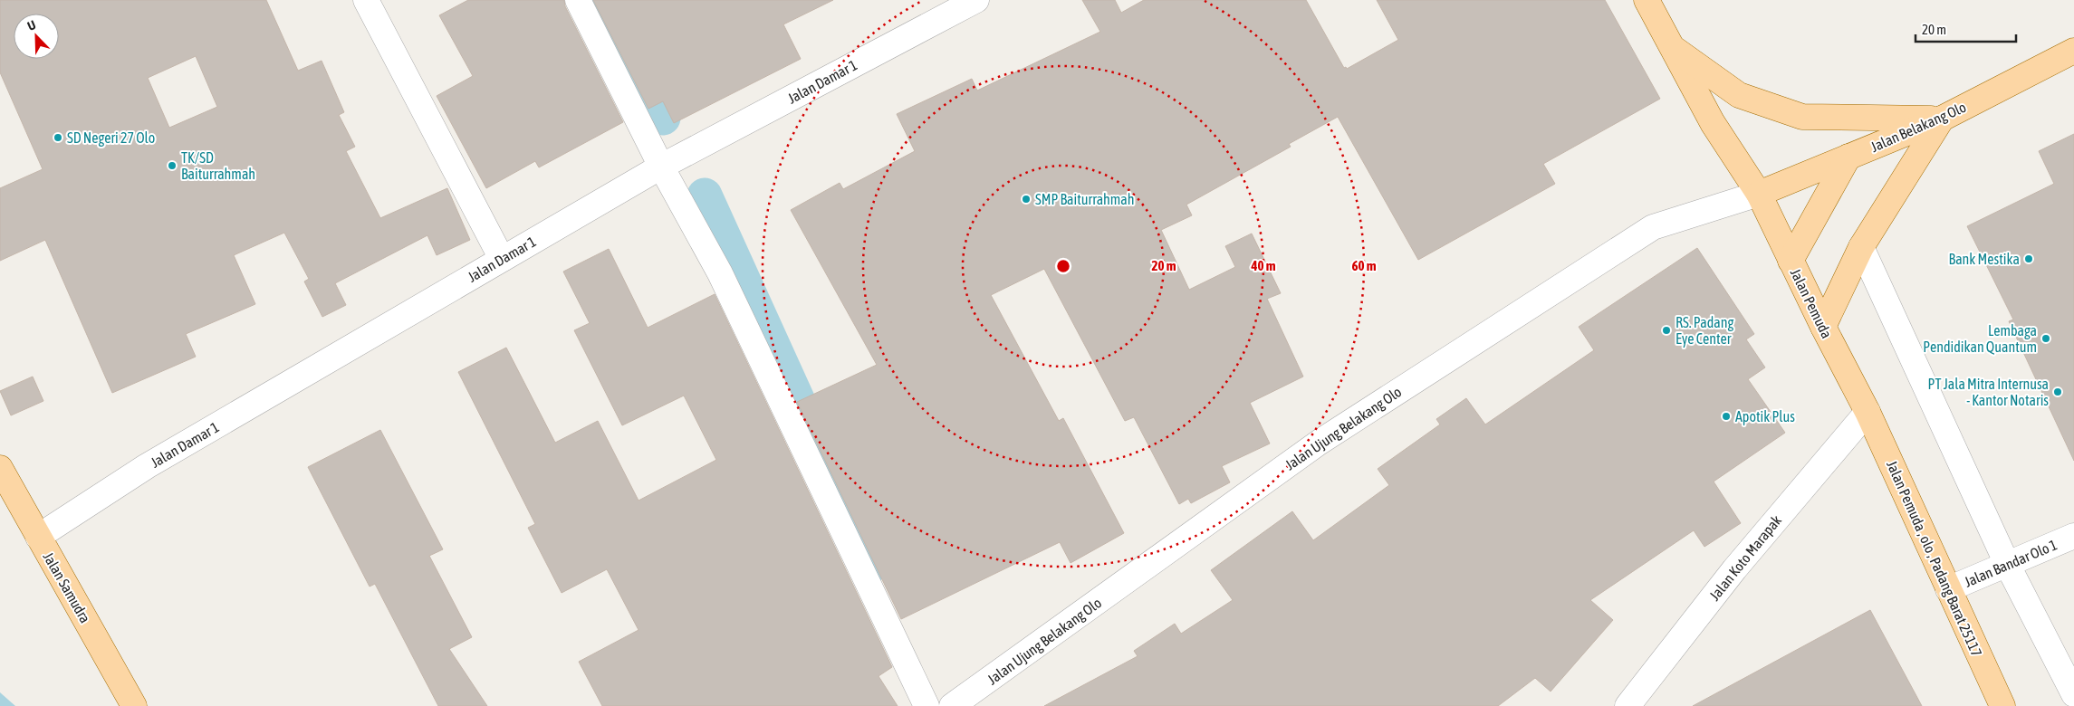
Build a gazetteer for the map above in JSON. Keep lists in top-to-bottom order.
{
  "streets": {
    "main road": [
      "Jalan Belakang Olo",
      "Jalan Pemuda",
      "Jalan Pemuda , olo , Padang Barat 25117",
      "Jalan Samudra"
    ],
    "street": [
      "Jalan Damar 1",
      "Jalan Ujung Belakang Olo",
      "Jalan Koto Marapak",
      "Jalan Bandar Olo 1"
    ]
  },
  "crossings": [
    ["Jalan Damar 1", "Jalan Samudra"],
    ["Jalan Belakang Olo", "Jalan Pemuda"],
    ["Jalan Belakang Olo", "Jalan Ujung Belakang Olo"],
    ["Jalan Pemuda", "Jalan Ujung Belakang Olo"],
    ["Jalan Pemuda", "Jalan Koto Marapak"],
    ["Jalan Pemuda", "Jalan Pemuda , olo , Padang Barat 25117"],
    ["Jalan Koto Marapak", "Jalan Pemuda , olo , Padang Barat 25117"],
    ["Jalan Pemuda , olo , Padang Barat 25117", "Jalan Bandar Olo 1"]
  ],
  "places": [
    "SD Negeri 27 Olo",
    "TK/SD Baiturrahmah",
    "SMP Baiturrahmah",
    "Bank Mestika",
    "RS. Padang Eye Center",
    "Lembaga Pendidikan Quantum",
    "PT Jala Mitra Internusa - Kantor Notaris",
    "Apotik Plus"
  ],
  "scale_bar": "20 m",
  "north": "top left",
  "rings": ["20 m", "40 m", "60 m"]
}
